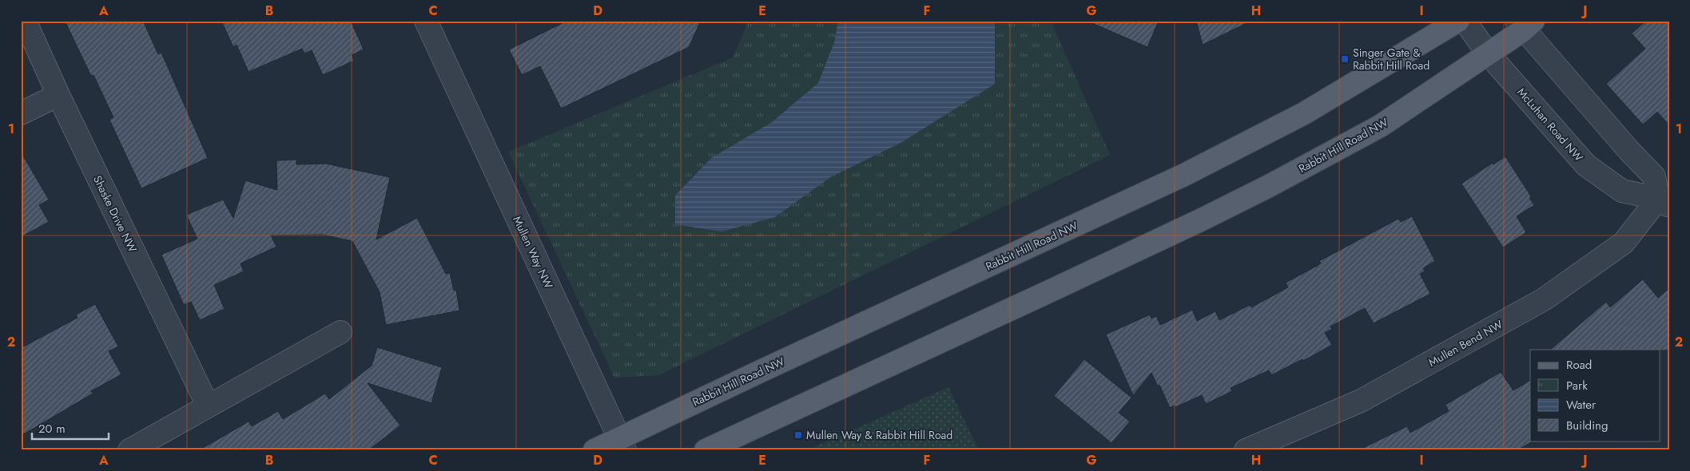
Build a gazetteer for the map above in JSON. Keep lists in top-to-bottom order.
{
  "streets": {
    "main road": ["Rabbit Hill Road NW"],
    "street": [
      "McLuhan Road NW",
      "Shaske Drive NW",
      "Mullen Way NW",
      "Mullen Bend NW"
    ]
  },
  "crossings": [
    ["McLuhan Road NW", "Rabbit Hill Road NW"],
    ["McLuhan Road NW", "Mullen Bend NW"],
    ["Rabbit Hill Road NW", "Mullen Way NW"]
  ],
  "places": {
    "transit": ["Singer Gate & Rabbit Hill Road", "Mullen Way & Rabbit Hill Road"]
  },
  "legend": [
    "Road",
    "Park",
    "Water",
    "Building"
  ],
  "scale_bar": "20 m",
  "grid": {
    "columns": [
      "A",
      "B",
      "C",
      "D",
      "E",
      "F",
      "G",
      "H",
      "I",
      "J"
    ],
    "rows": ["1", "2"]
  }
}
